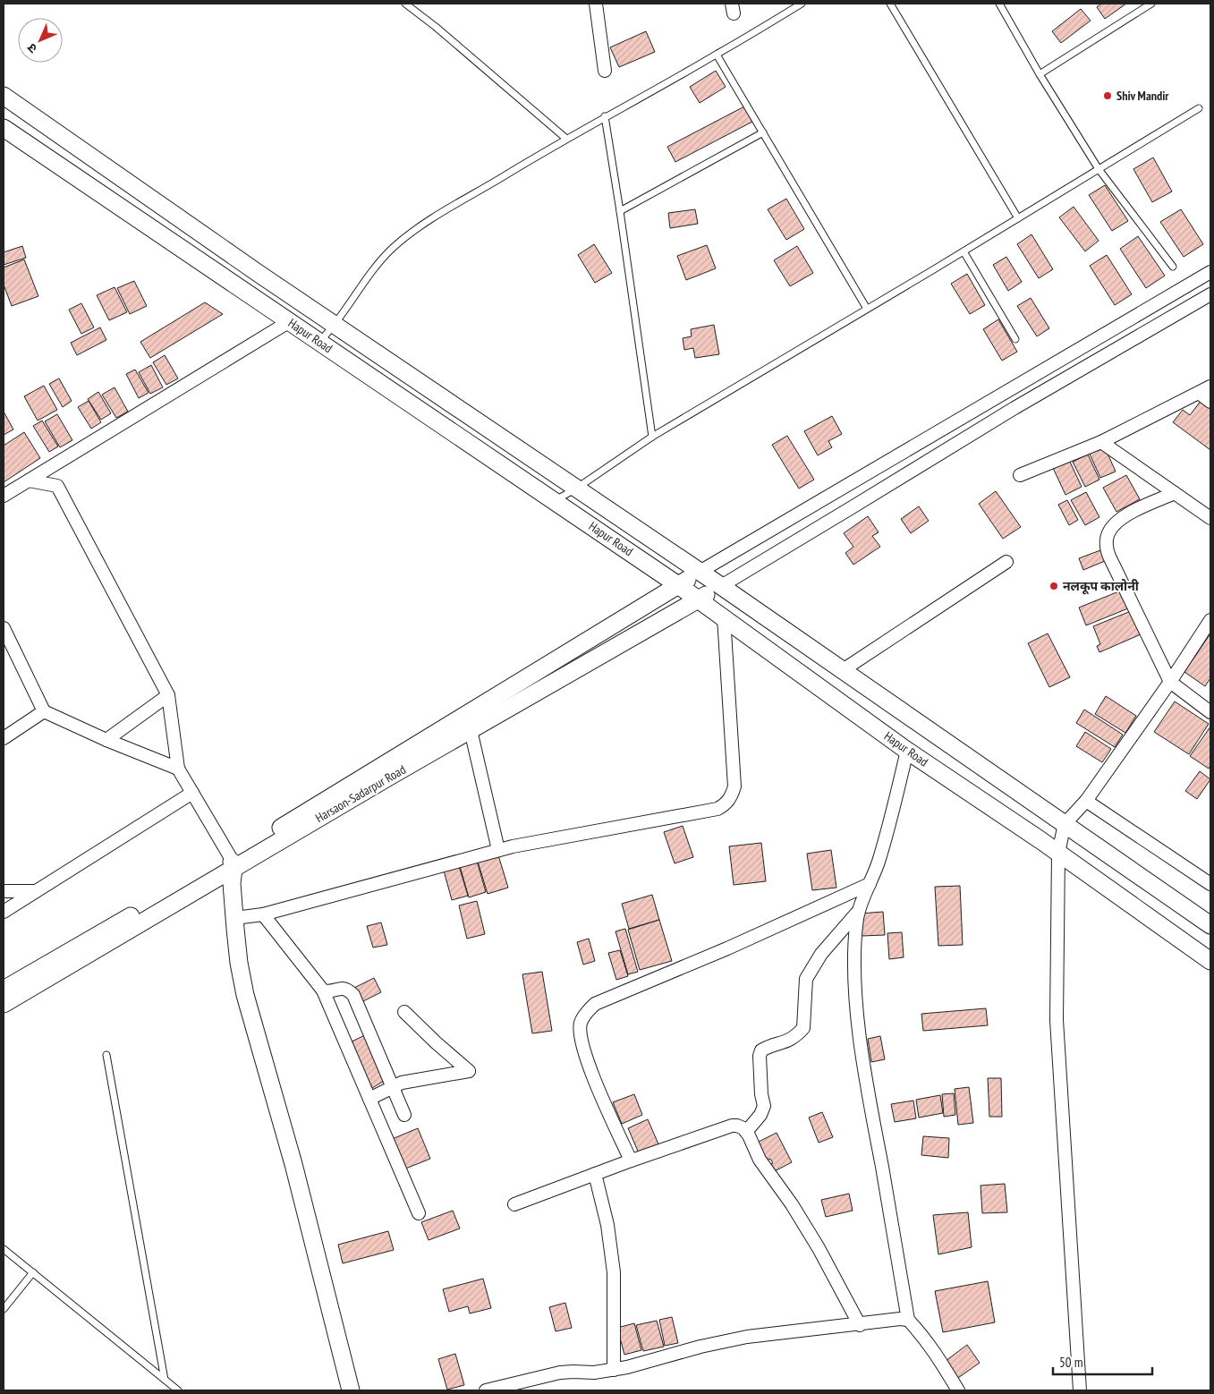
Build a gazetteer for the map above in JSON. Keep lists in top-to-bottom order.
{
  "streets": {
    "main road": ["Hapur Road", "Harsaon-Sadarpur Road"]
  },
  "crossings": [
    ["Hapur Road", "Harsaon-Sadarpur Road"]
  ],
  "places": ["Shiv Mandir", "नलकूप कालोनी"],
  "scale_bar": "50 m",
  "north": "bottom left"
}
